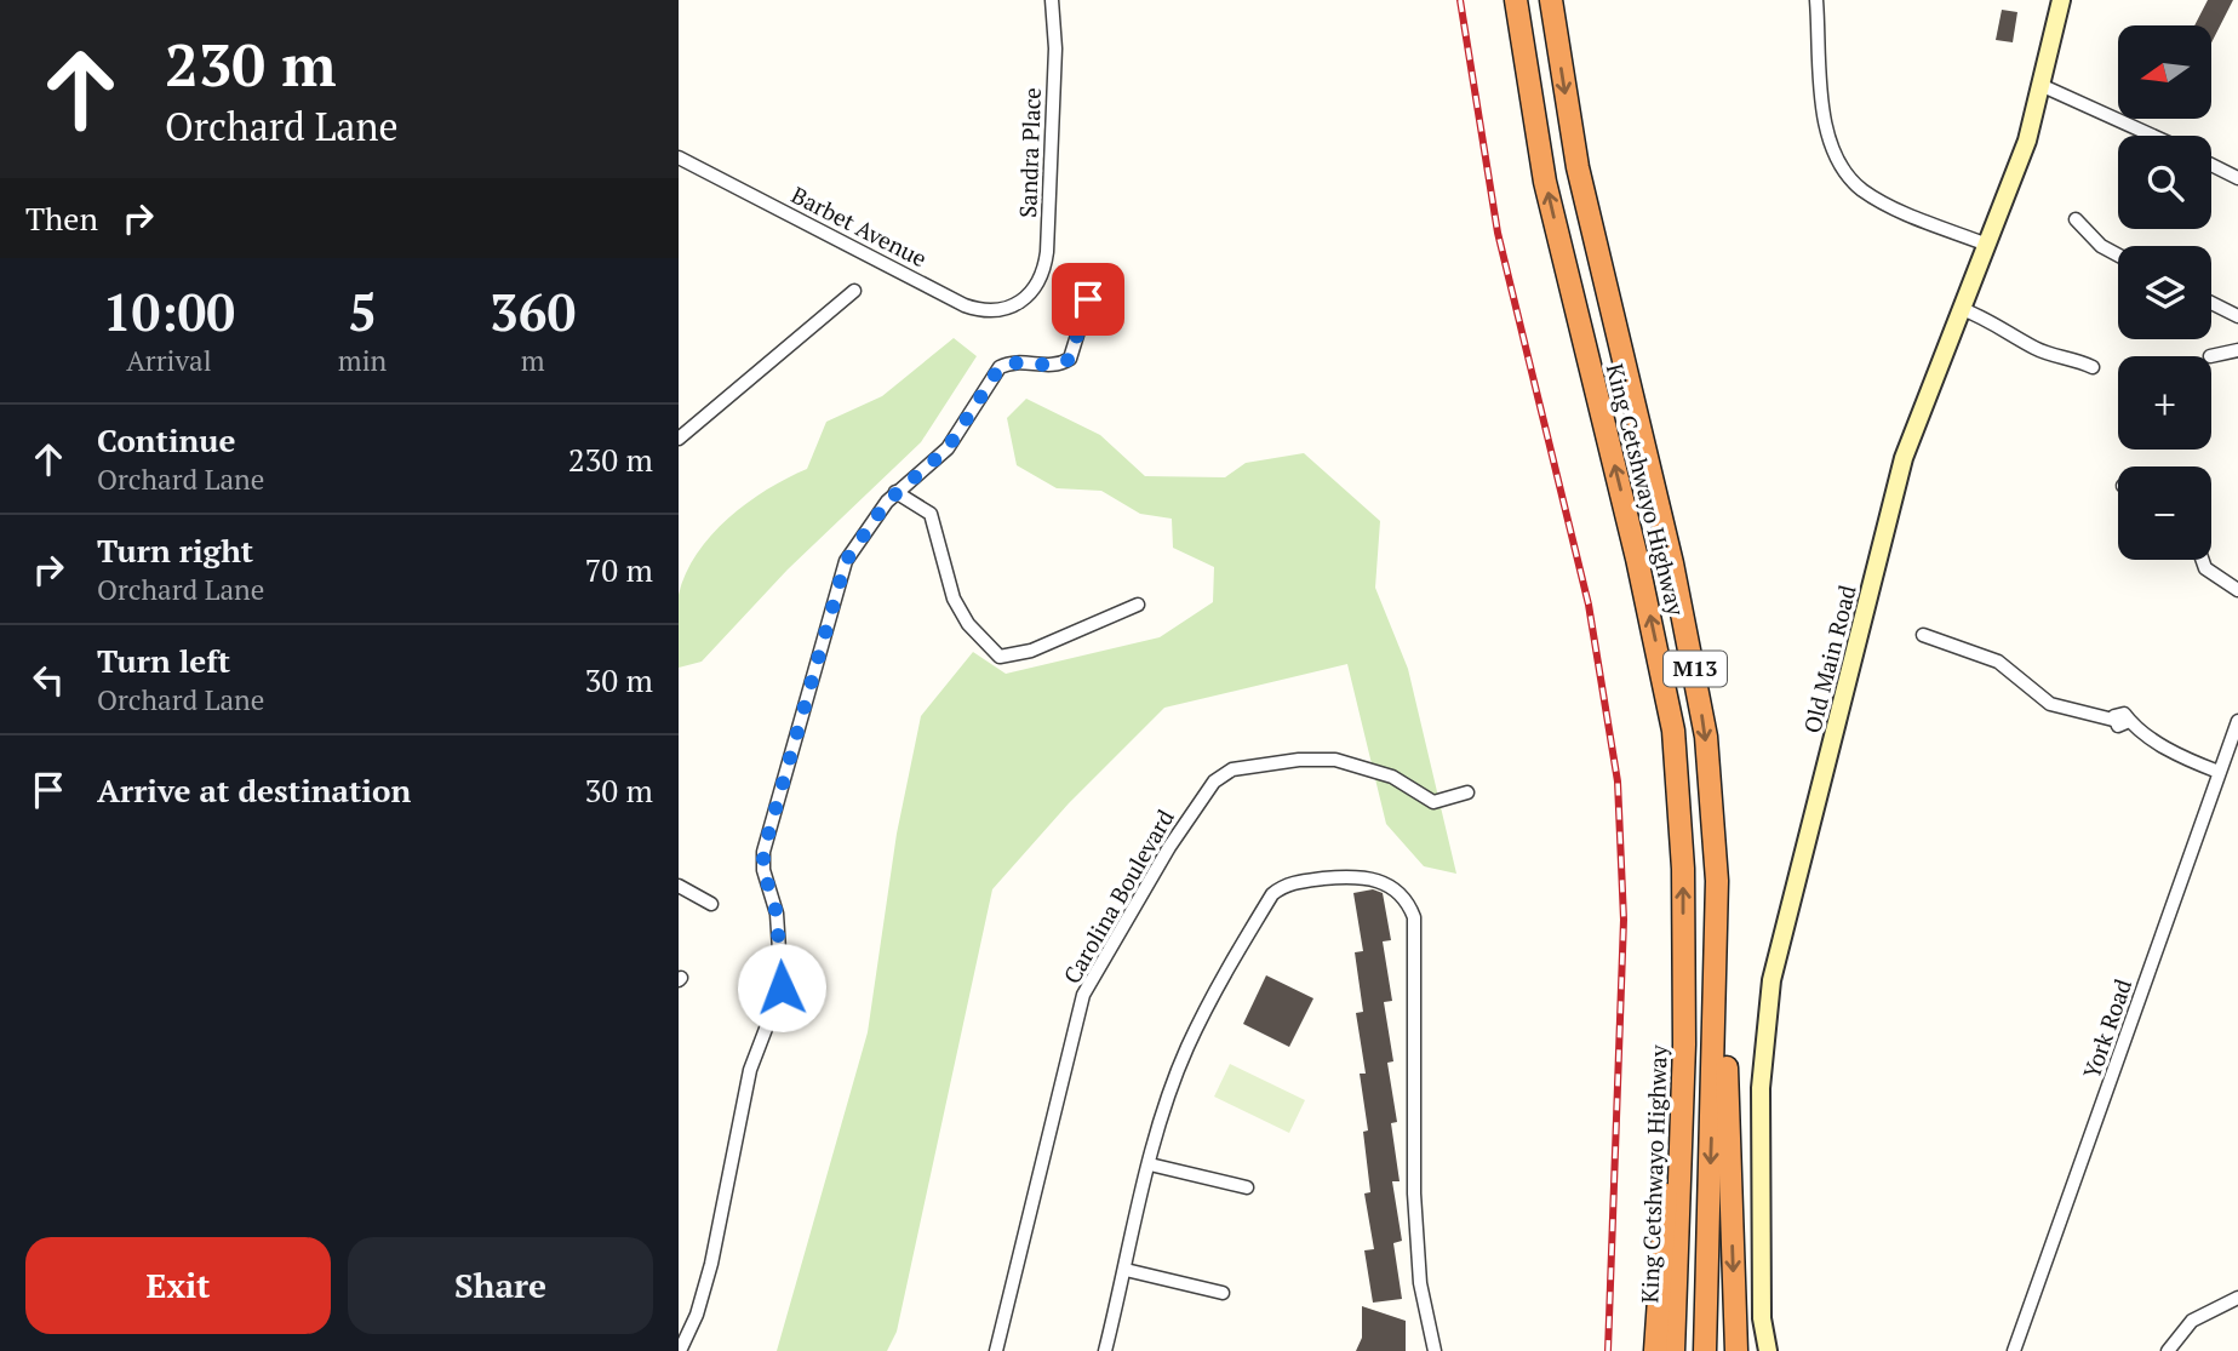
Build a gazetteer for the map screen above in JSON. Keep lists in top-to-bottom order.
{
  "streets": {
    "highway": ["King Cetshwayo Highway", "M13"],
    "street": [
      "Sandra Place",
      "Barbet Avenue",
      "Old Main Road",
      "Carolina Boulevard",
      "York Road"
    ]
  },
  "crossings": [
    ["Sandra Place", "Barbet Avenue"]
  ],
  "north": "left",
  "page": {
    "turn": ["230 m", "Orchard Lane"],
    "map_buttons": ["+", "−"],
    "then": "Then",
    "eta": [
      "10:00",
      "Arrival",
      "5",
      "min",
      "360",
      "m"
    ],
    "list": [
      {
        "name": "Continue",
        "note": "Orchard Lane",
        "value": "230 m"
      },
      {
        "name": "Turn right",
        "note": "Orchard Lane",
        "value": "70 m"
      },
      {
        "name": "Turn left",
        "note": "Orchard Lane",
        "value": "30 m"
      },
      {
        "name": "Arrive at destination",
        "value": "30 m"
      }
    ],
    "buttons": ["Exit", "Share"]
  }
}
